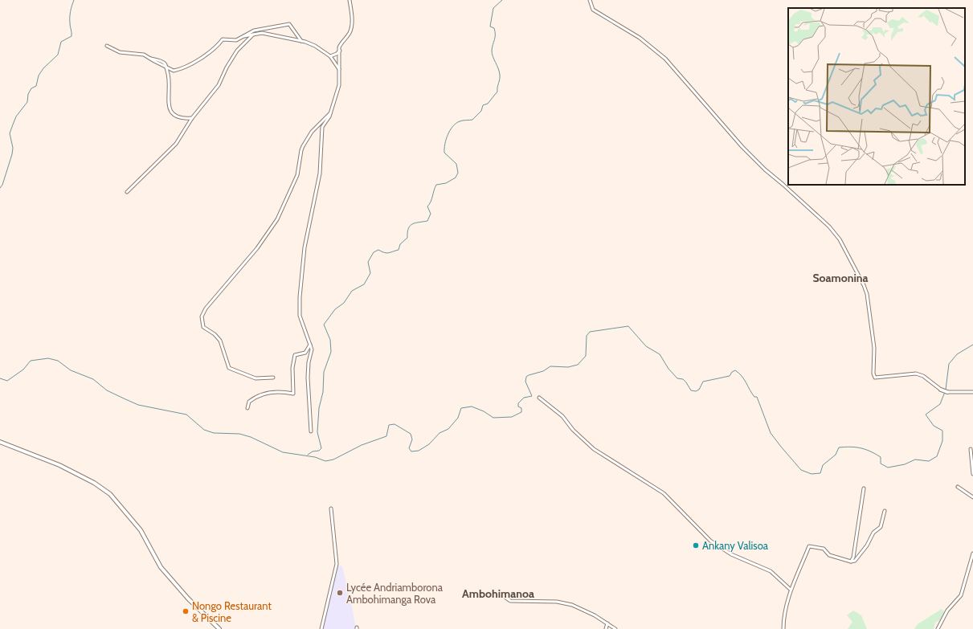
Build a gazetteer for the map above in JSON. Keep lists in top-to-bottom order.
{
  "districts": ["Soamonina", "Ambohimanoa"],
  "places": ["Ankany Valisoa", "Lycée Andriamborona Ambohimanga Rova", "Nongo Restaurant & Piscine"]
}
